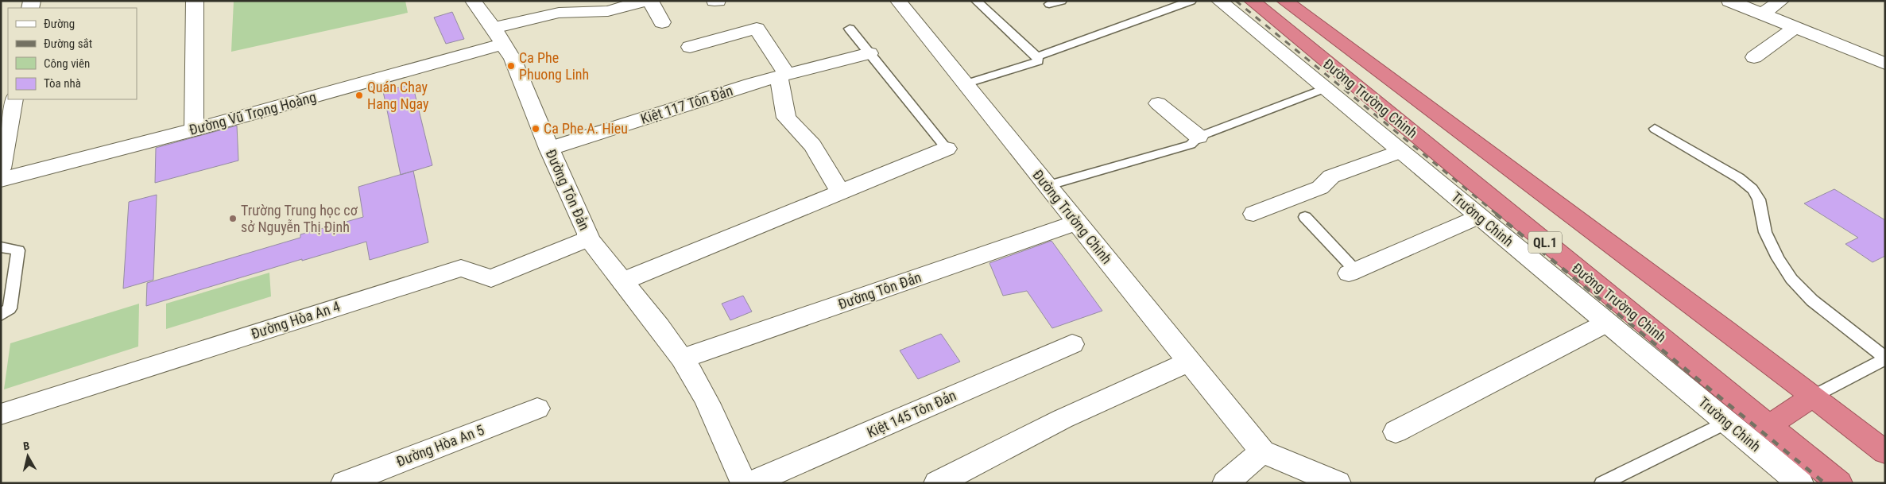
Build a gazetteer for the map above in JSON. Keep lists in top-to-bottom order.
{
  "streets": {
    "highway": ["Đường Trường Chinh", "QL.1"],
    "street": [
      "Kiệt 117 Tôn Đản",
      "Đường Vũ Trọng Hoàng",
      "Đường Tôn Đản",
      "Trường Chinh",
      "Đường Hòa An 4",
      "Kiệt 145 Tôn Đản",
      "Đường Hòa An 5"
    ]
  },
  "crossings": [
    ["Đường Trường Chinh", "Đường Tôn Đản"],
    ["Kiệt 117 Tôn Đản", "Đường Tôn Đản"],
    ["Đường Vũ Trọng Hoàng", "Đường Tôn Đản"],
    ["Đường Tôn Đản", "Đường Hòa An 4"]
  ],
  "places": [
    "Ca Phe Phuong Linh",
    "Quán Chay Hang Ngay",
    "Ca Phe A. Hieu",
    "Trường Trung học cơ sở Nguyễn Thị Định"
  ],
  "legend": [
    "Đường",
    "Đường sắt",
    "Công viên",
    "Tòa nhà"
  ],
  "north": "top"
}
